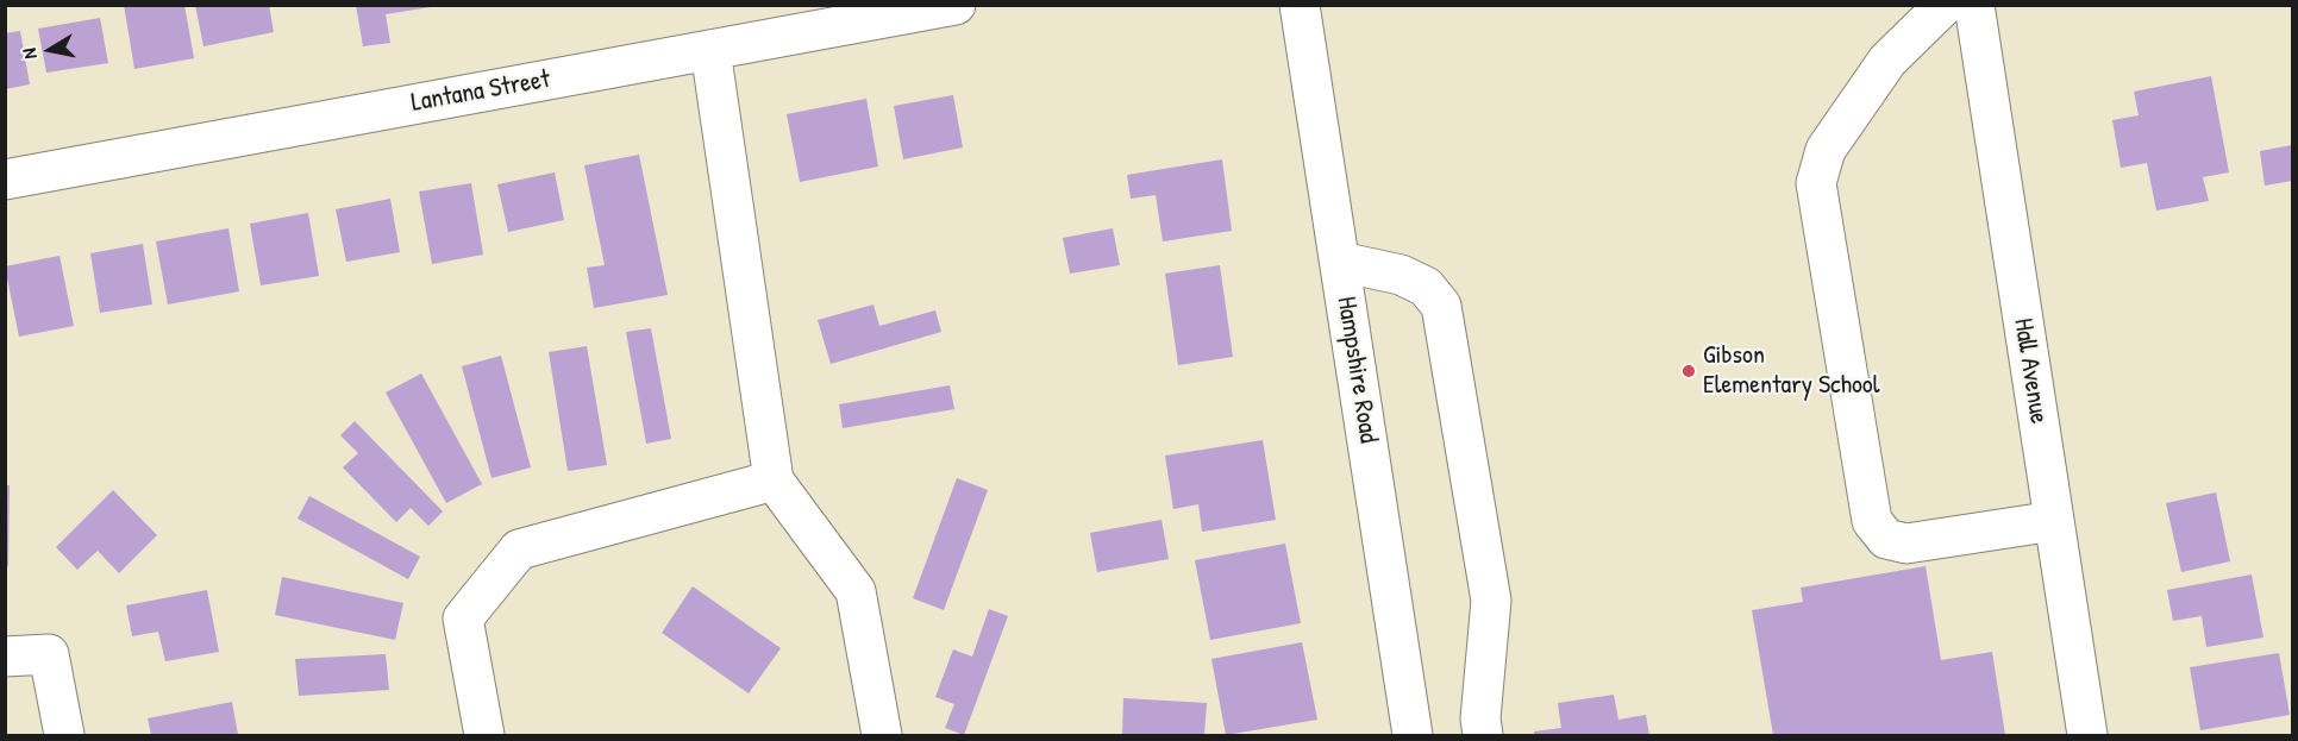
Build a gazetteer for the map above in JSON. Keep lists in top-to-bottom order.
{
  "streets": {
    "street": ["Lantana Street", "Hampshire Road", "Hall Avenue"]
  },
  "places": ["Gibson Elementary School"],
  "north": "left"
}
